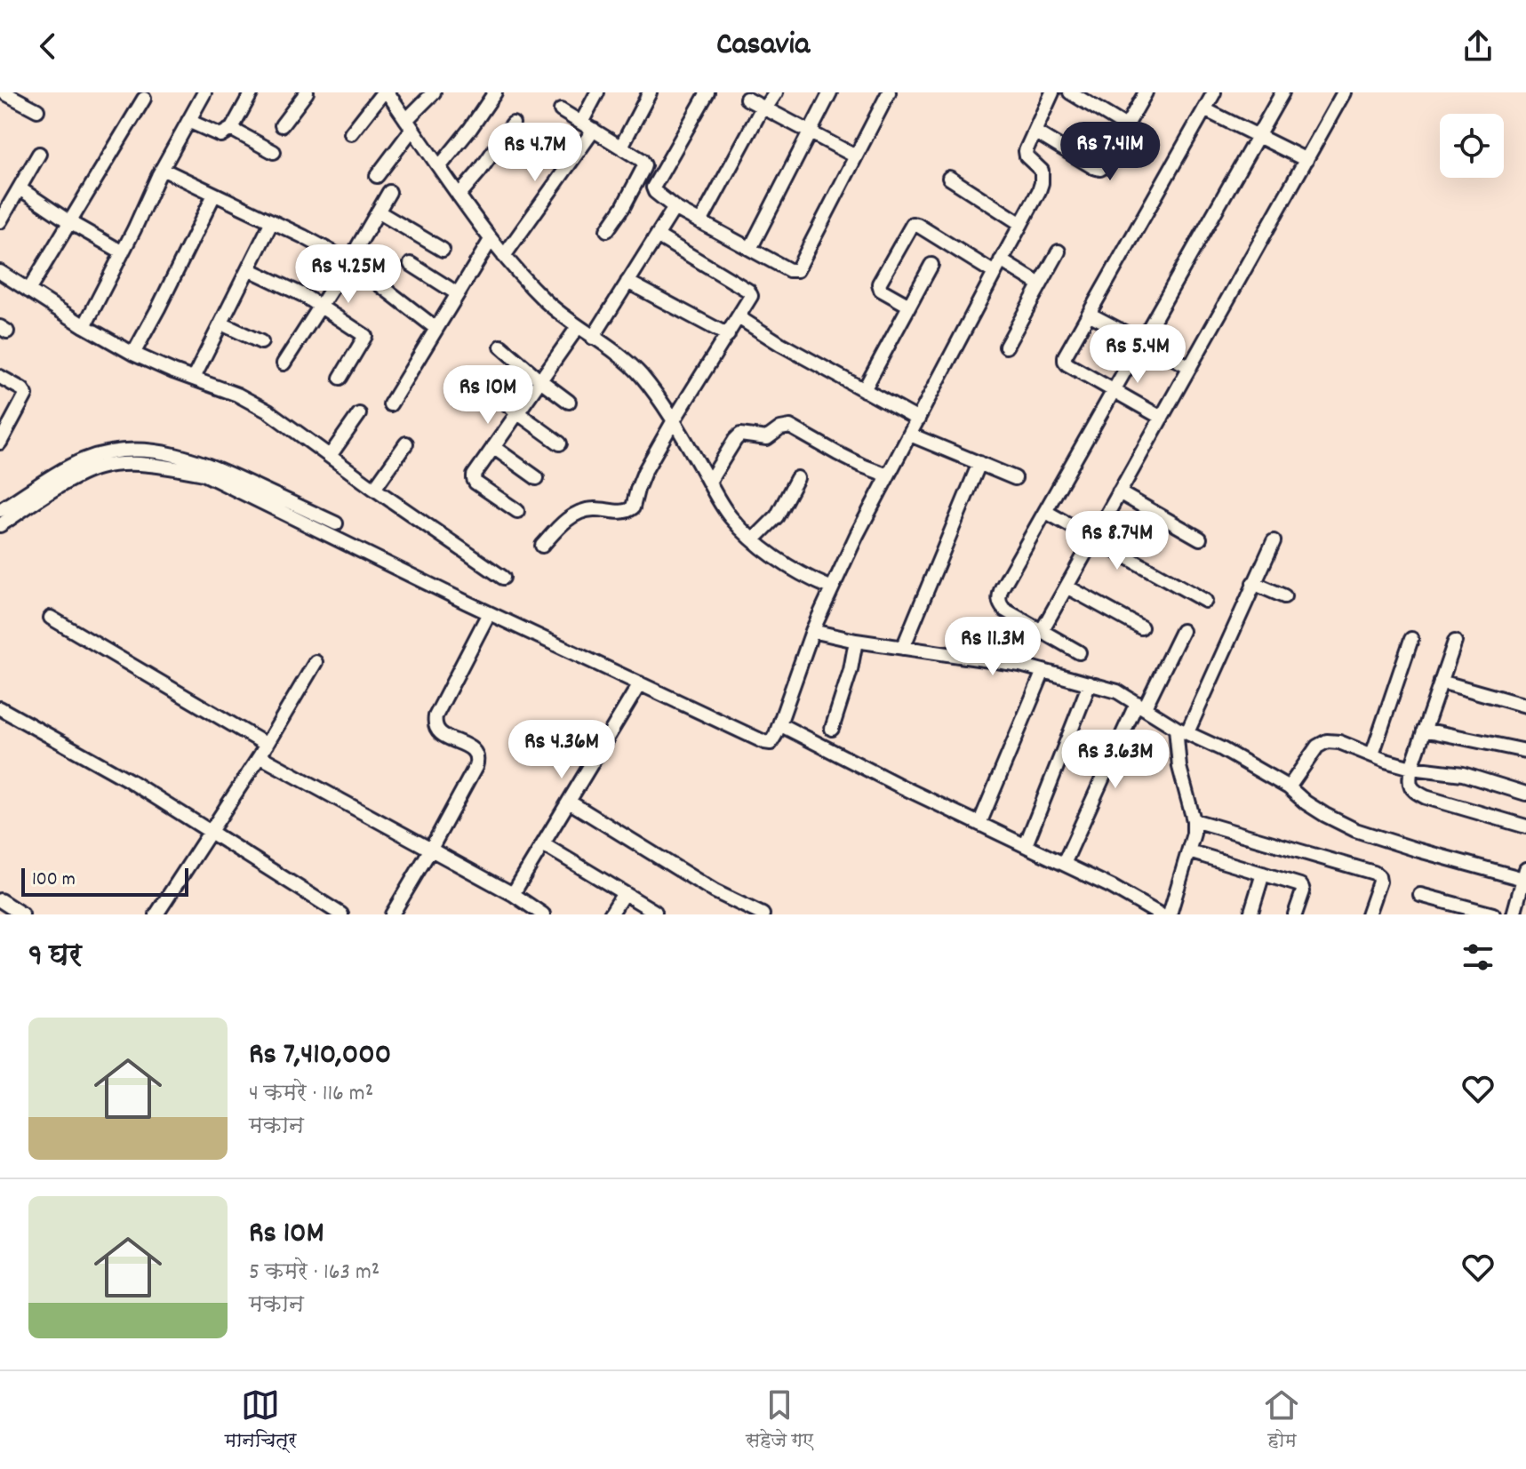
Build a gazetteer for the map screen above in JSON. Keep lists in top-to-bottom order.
{
  "scale_bar": "100 m",
  "page": {
    "header": "Casavia",
    "price": [
      "Rs 7.41M",
      "Rs 4.7M",
      "Rs 4.25M",
      "Rs 5.4M",
      "Rs 10M",
      "Rs 8.74M",
      "Rs 11.3M",
      "Rs 4.36M",
      "Rs 3.63M"
    ],
    "scale": "100 m",
    "heading": "9 घर",
    "list": [
      {
        "name": "Rs 7,410,000",
        "note": "4 कमरे · 116 m² · मकान"
      },
      {
        "name": "Rs 10M",
        "note": "5 कमरे · 163 m² · मकान"
      }
    ],
    "tabs": ["मानचित्र", "सहेजे गए", "होम"]
  }
}
